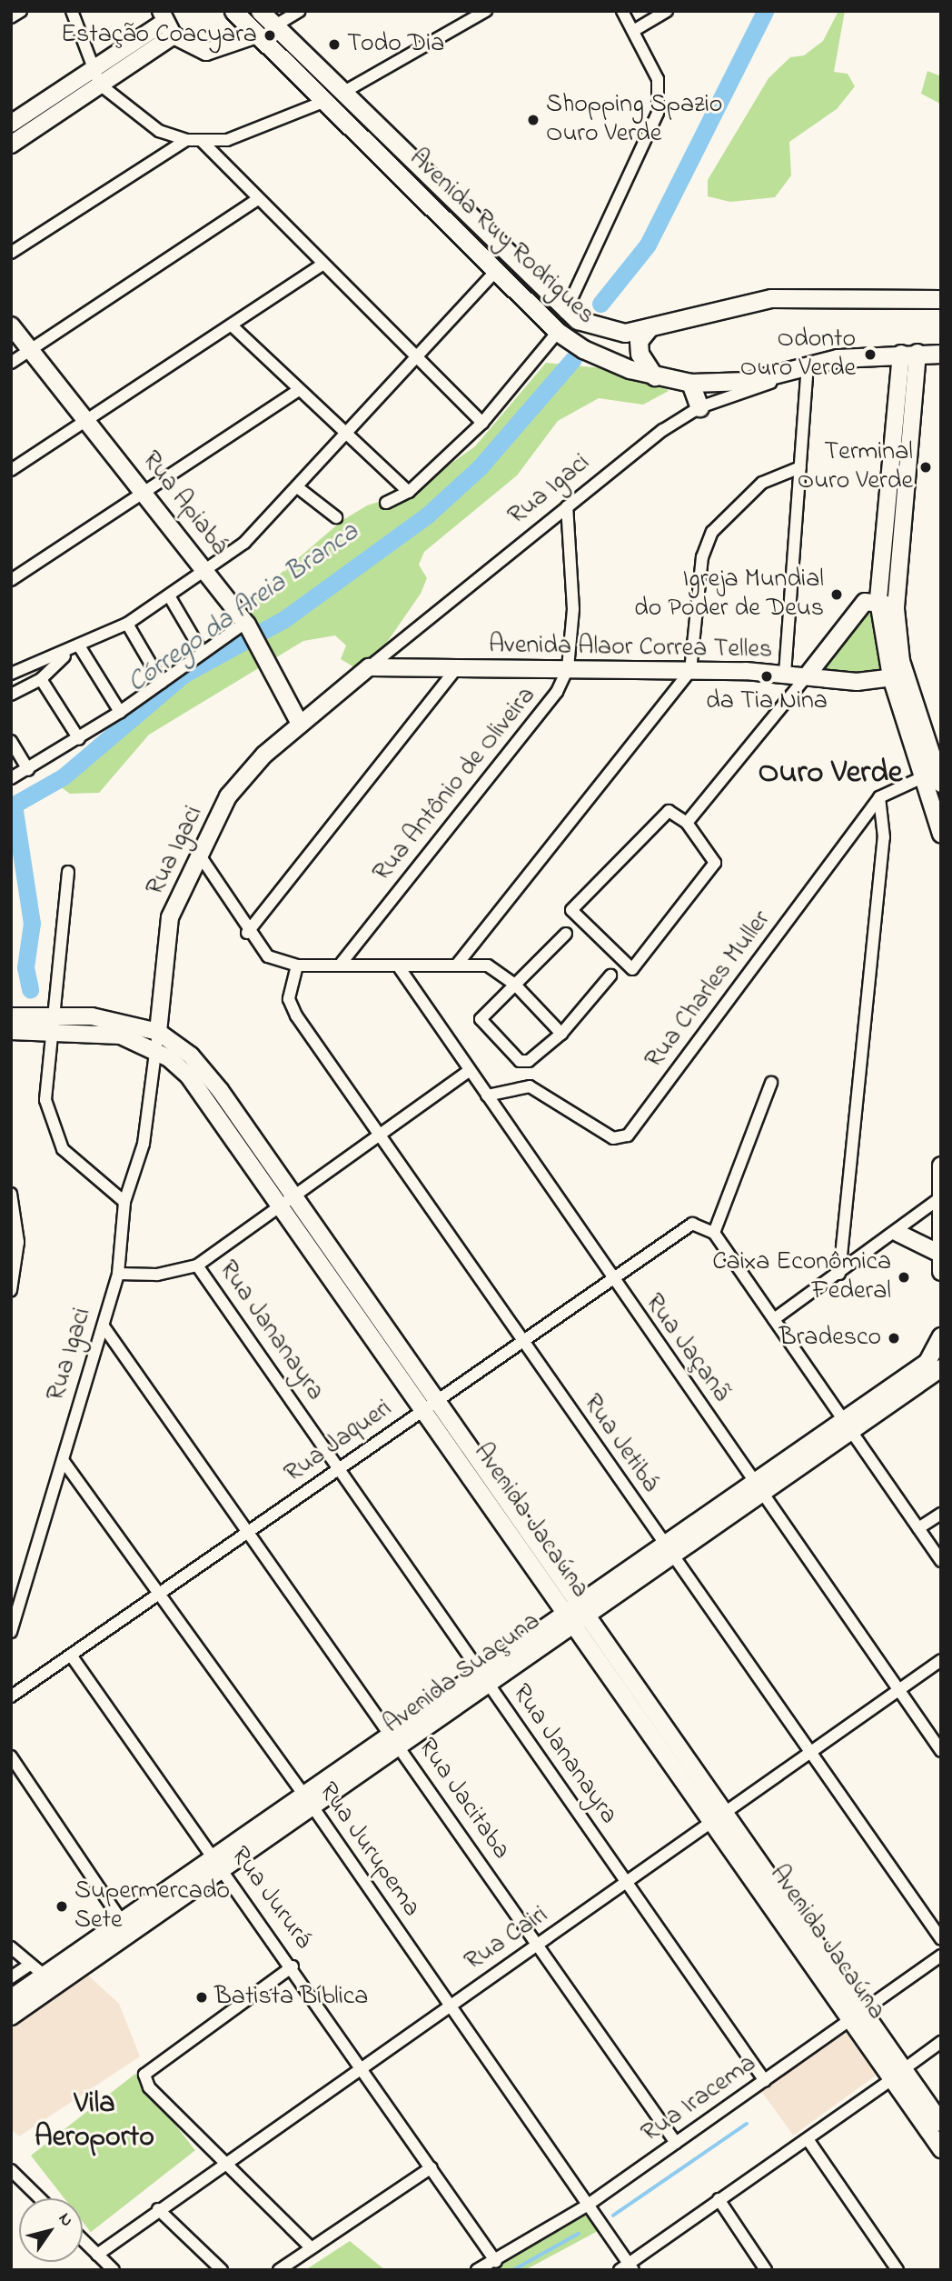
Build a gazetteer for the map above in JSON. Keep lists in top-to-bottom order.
{
  "streets": {
    "main road": ["Avenida Ruy Rodrigues"],
    "street": [
      "Rua Igaci",
      "Rua Apiabá",
      "Avenida Alaor Correa Telles",
      "Rua Antônio de Oliveira",
      "Rua Charles Muller",
      "Rua Jananayra",
      "Rua Jaçanã",
      "Rua Jaqueri",
      "Rua Jetibá",
      "Avenida Jacaúna",
      "Avenida Suaçuna",
      "Rua Jacitaba",
      "Rua Jurupema",
      "Rua Jururá",
      "Rua Cairi",
      "Rua Iracema"
    ]
  },
  "crossings": [
    ["Avenida Ruy Rodrigues", "Rua Igaci"],
    ["Rua Igaci", "Rua Apiabá"],
    ["Rua Igaci", "Avenida Alaor Correa Telles"],
    ["Rua Igaci", "Rua Antônio de Oliveira"],
    ["Rua Igaci", "Avenida Jacaúna"],
    ["Rua Igaci", "Rua Jacitaba"],
    ["Rua Igaci", "Rua Jurupema"],
    ["Avenida Alaor Correa Telles", "Rua Antônio de Oliveira"],
    ["Rua Charles Muller", "Rua Jaçanã"],
    ["Rua Jananayra", "Rua Jaqueri"],
    ["Rua Jananayra", "Avenida Suaçuna"],
    ["Rua Jananayra", "Rua Cairi"],
    ["Rua Jananayra", "Rua Iracema"],
    ["Rua Jaçanã", "Rua Jaqueri"],
    ["Rua Jaçanã", "Avenida Suaçuna"],
    ["Rua Jaçanã", "Rua Cairi"],
    ["Rua Jaqueri", "Rua Jetibá"],
    ["Rua Jaqueri", "Avenida Jacaúna"],
    ["Rua Jaqueri", "Rua Jacitaba"],
    ["Rua Jaqueri", "Rua Jurupema"],
    ["Rua Jaqueri", "Rua Jururá"],
    ["Rua Jetibá", "Avenida Suaçuna"],
    ["Rua Jetibá", "Rua Cairi"],
    ["Avenida Jacaúna", "Avenida Suaçuna"],
    ["Avenida Jacaúna", "Rua Cairi"],
    ["Avenida Jacaúna", "Rua Iracema"],
    ["Avenida Suaçuna", "Rua Jacitaba"],
    ["Avenida Suaçuna", "Rua Jurupema"],
    ["Avenida Suaçuna", "Rua Jururá"],
    ["Rua Jacitaba", "Rua Cairi"],
    ["Rua Jacitaba", "Rua Iracema"],
    ["Rua Jurupema", "Rua Cairi"],
    ["Rua Jurupema", "Rua Iracema"],
    ["Rua Jururá", "Rua Cairi"],
    ["Rua Jururá", "Rua Iracema"]
  ],
  "districts": ["Ouro Verde", "Vila Aeroporto"],
  "water": ["Córrego da Areia Branca"],
  "places": [
    "Estação Coacyara",
    "Todo Dia",
    "Shopping Spazio Ouro Verde",
    "Odonto Ouro Verde",
    "Terminal Ouro Verde",
    "Igreja Mundial do Poder de Deus",
    "da Tia Nina",
    "Caixa Econômica Federal",
    "Bradesco",
    "Supermercado Sete",
    "Batista Bíblica"
  ],
  "north": "top right"
}
